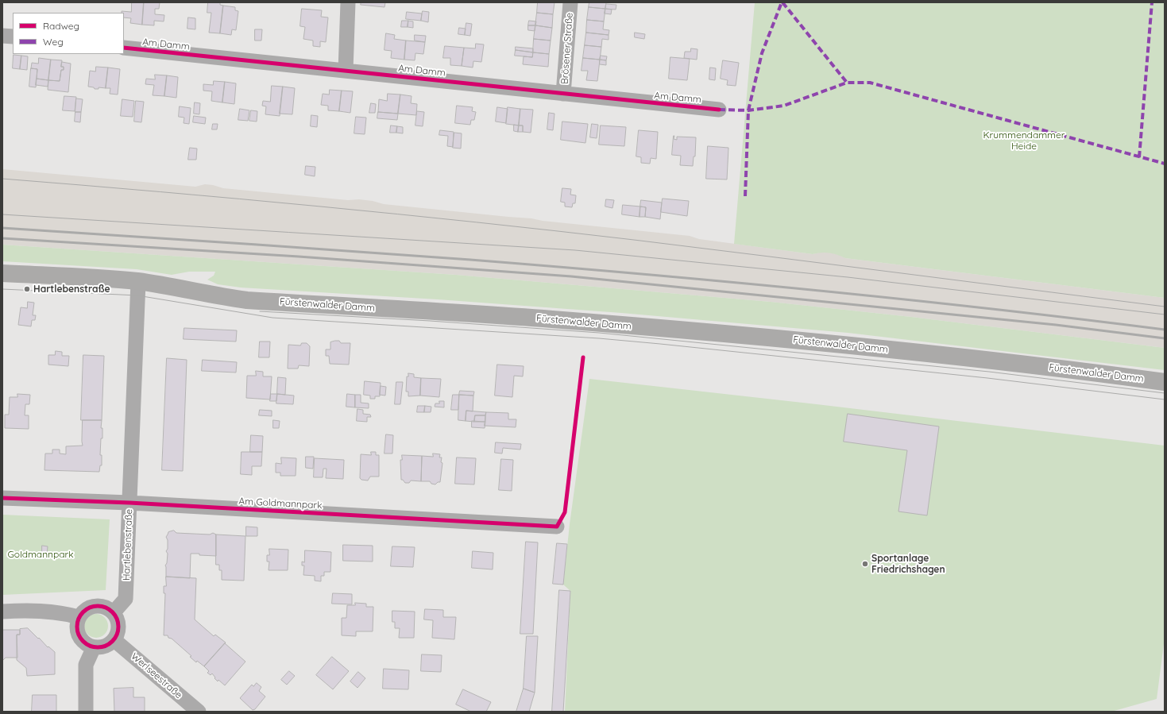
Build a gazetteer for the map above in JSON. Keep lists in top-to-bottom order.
{
  "streets": {
    "main road": ["Fürstenwalder Damm"],
    "street": [
      "Am Damm",
      "Brösener Straße",
      "Am Goldmannpark",
      "Hartlebenstraße",
      "Werlseestraße"
    ]
  },
  "crossings": [
    ["Am Damm", "Brösener Straße"],
    ["Fürstenwalder Damm", "Hartlebenstraße"],
    ["Am Goldmannpark", "Hartlebenstraße"],
    ["Hartlebenstraße", "Werlseestraße"]
  ],
  "parks": ["Krummendammer Heide", "Goldmannpark"],
  "places": ["Hartlebenstraße", "Sportanlage Friedrichshagen"],
  "legend": ["Radweg", "Weg"]
}
